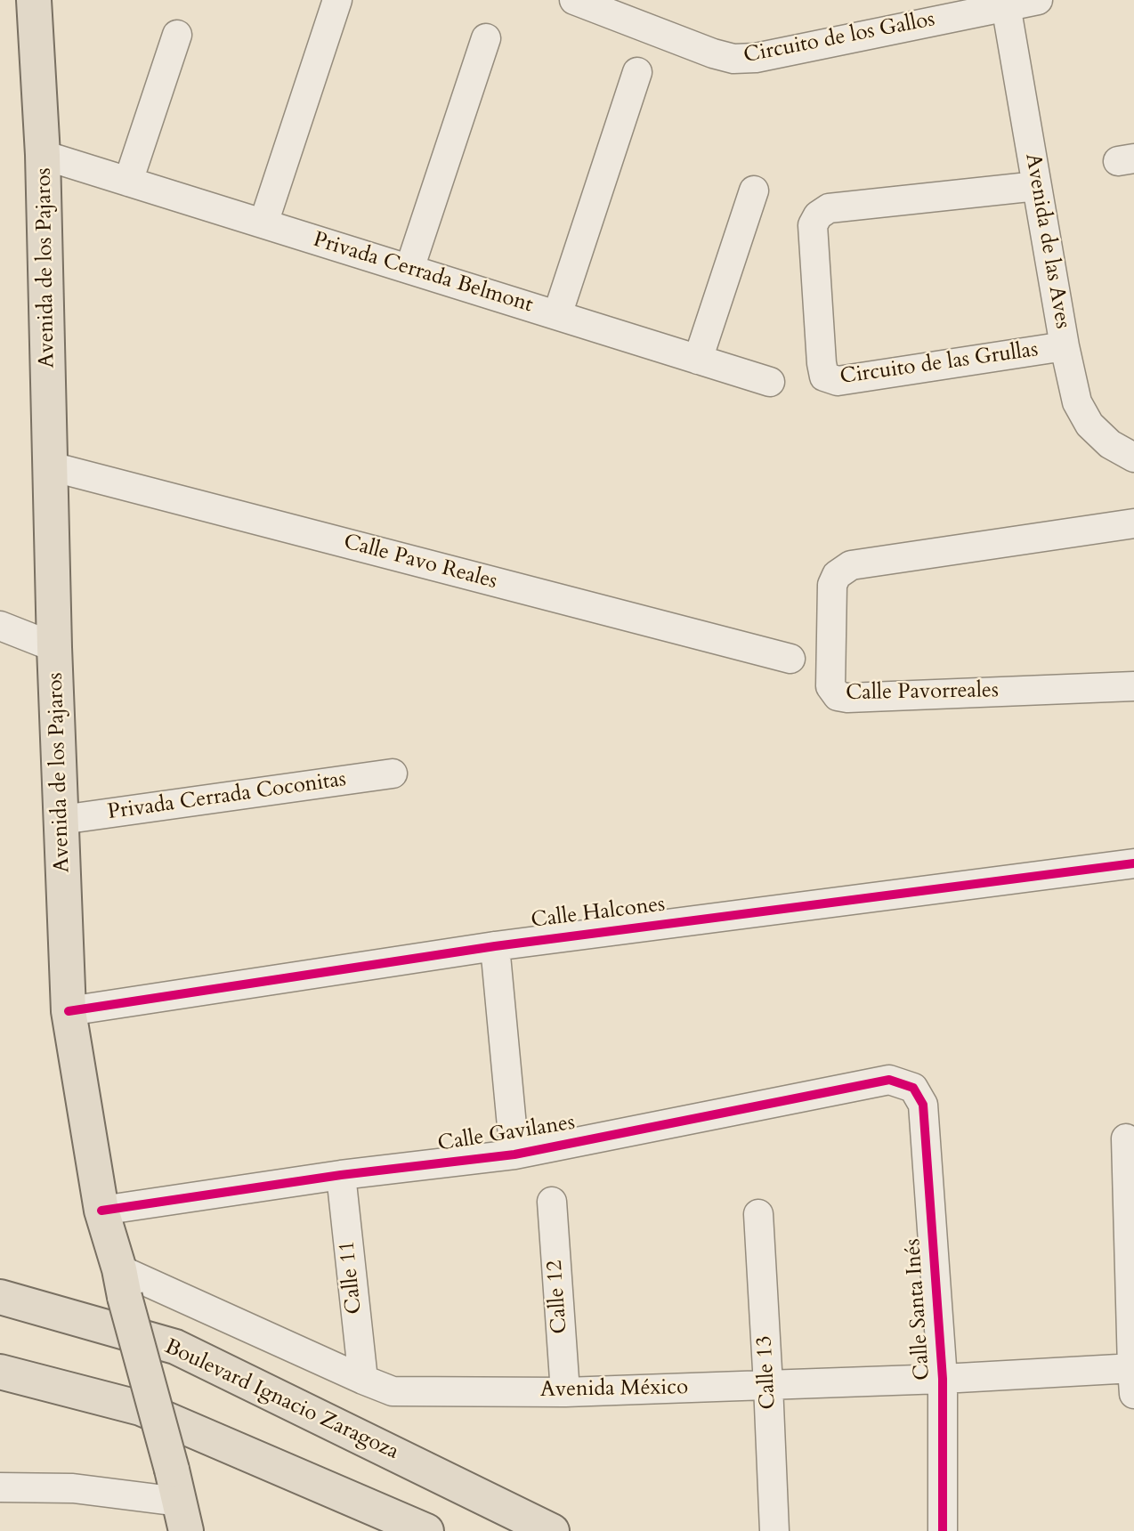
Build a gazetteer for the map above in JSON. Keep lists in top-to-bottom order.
{
  "streets": {
    "main road": ["Avenida de los Pajaros", "Boulevard Ignacio Zaragoza"],
    "street": [
      "Circuito de los Gallos",
      "Avenida de las Aves",
      "Privada Cerrada Belmont",
      "Circuito de las Grullas",
      "Calle Pavo Reales",
      "Calle Pavorreales",
      "Privada Cerrada Coconitas",
      "Calle Halcones",
      "Calle Gavilanes",
      "Calle 11",
      "Calle 12",
      "Calle Santa Inés",
      "Calle 13",
      "Avenida México"
    ]
  },
  "crossings": [
    ["Circuito de los Gallos", "Avenida de las Aves"],
    ["Avenida de las Aves", "Circuito de las Grullas"],
    ["Avenida de los Pajaros", "Privada Cerrada Belmont"],
    ["Avenida de los Pajaros", "Calle Pavo Reales"],
    ["Avenida de los Pajaros", "Privada Cerrada Coconitas"],
    ["Avenida de los Pajaros", "Calle Halcones"],
    ["Avenida de los Pajaros", "Calle Gavilanes"],
    ["Avenida de los Pajaros", "Avenida México"],
    ["Calle Gavilanes", "Calle 11"],
    ["Calle Gavilanes", "Calle Santa Inés"],
    ["Calle 11", "Avenida México"],
    ["Calle 12", "Avenida México"],
    ["Calle Santa Inés", "Avenida México"],
    ["Calle 13", "Avenida México"]
  ]
}
